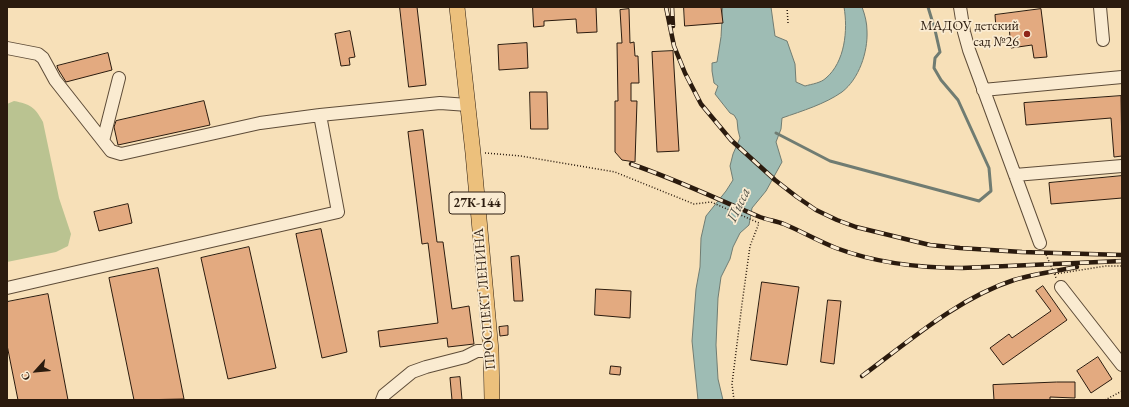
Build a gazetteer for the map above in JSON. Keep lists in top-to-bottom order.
{
  "streets": {
    "main road": ["27К-144", "ПРОСПЕКТ ЛЕНИНА"]
  },
  "water": ["Писса"],
  "places": ["МАДОУ детский сад №26"],
  "north": "bottom left"
}
